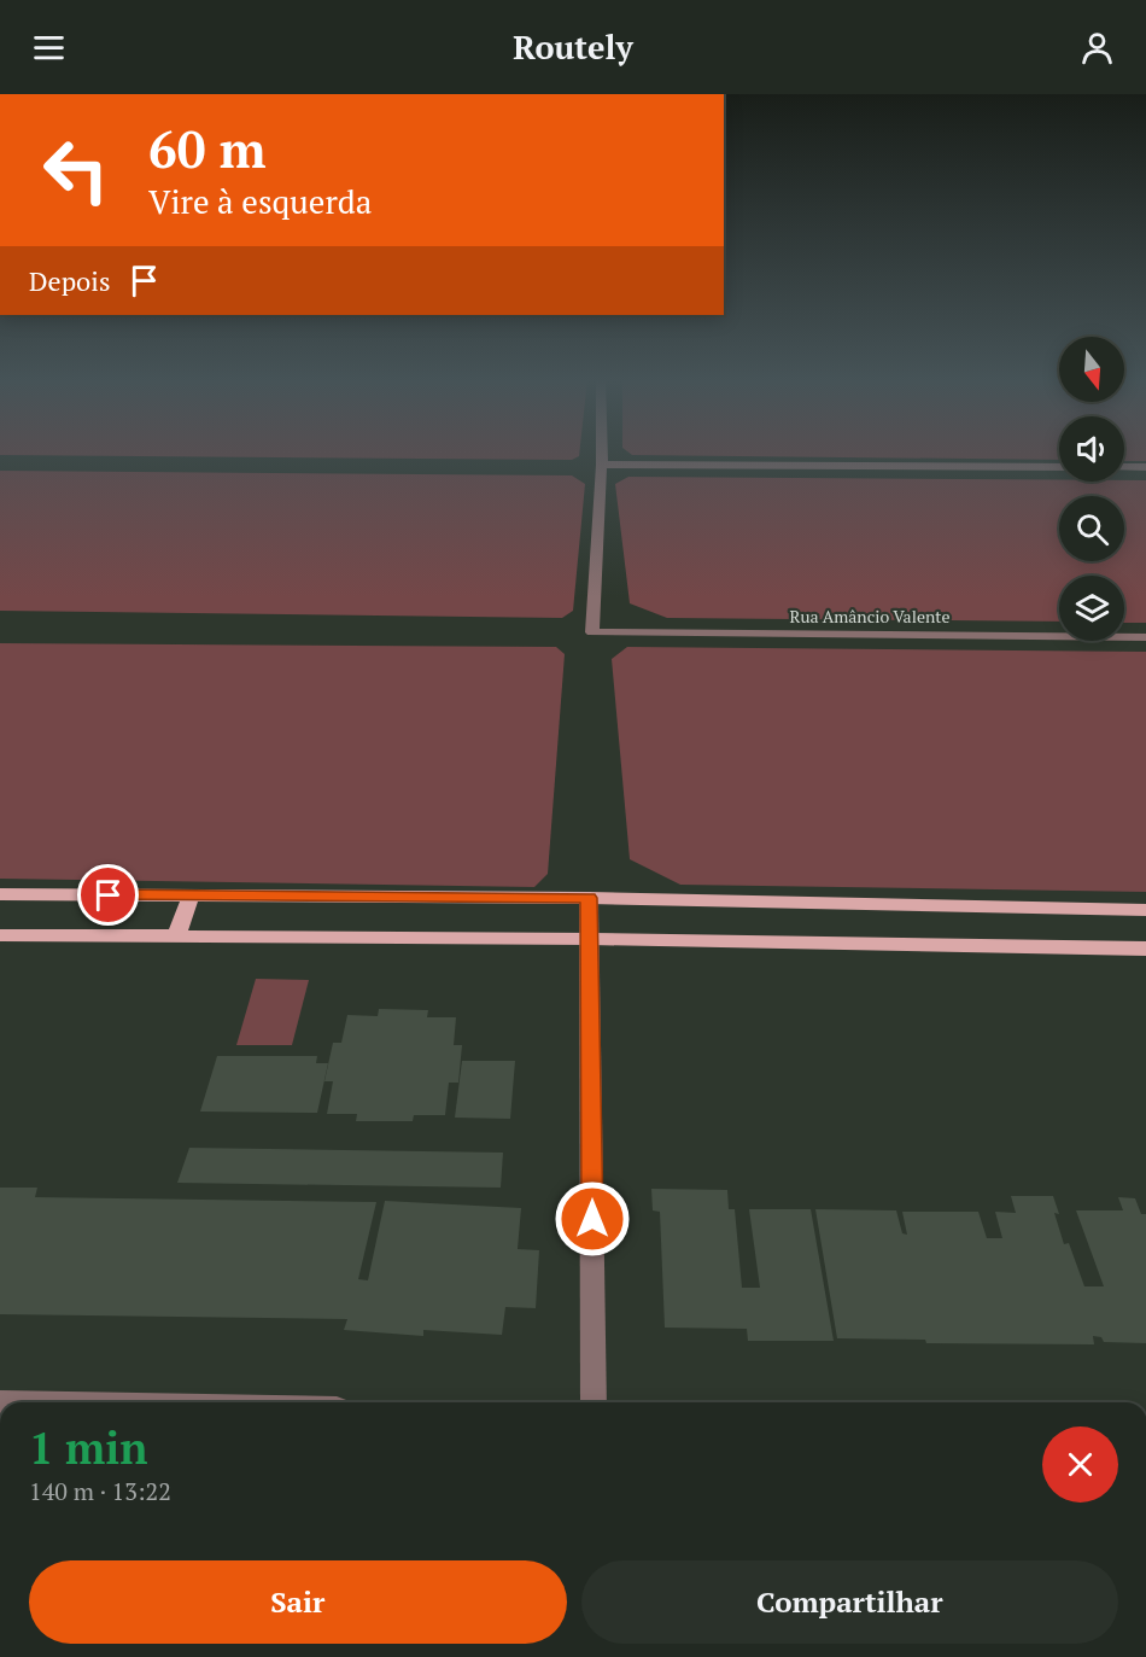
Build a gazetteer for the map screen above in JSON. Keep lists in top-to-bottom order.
{
  "streets": {
    "street": ["Rua Amâncio Valente"]
  },
  "north": "bottom",
  "page": {
    "header": "Routely",
    "turn": ["60 m", "Vire à esquerda"],
    "then": "Depois",
    "heading": ["1 min", "140 m · 13:22"],
    "buttons": ["Sair", "Compartilhar"]
  }
}
